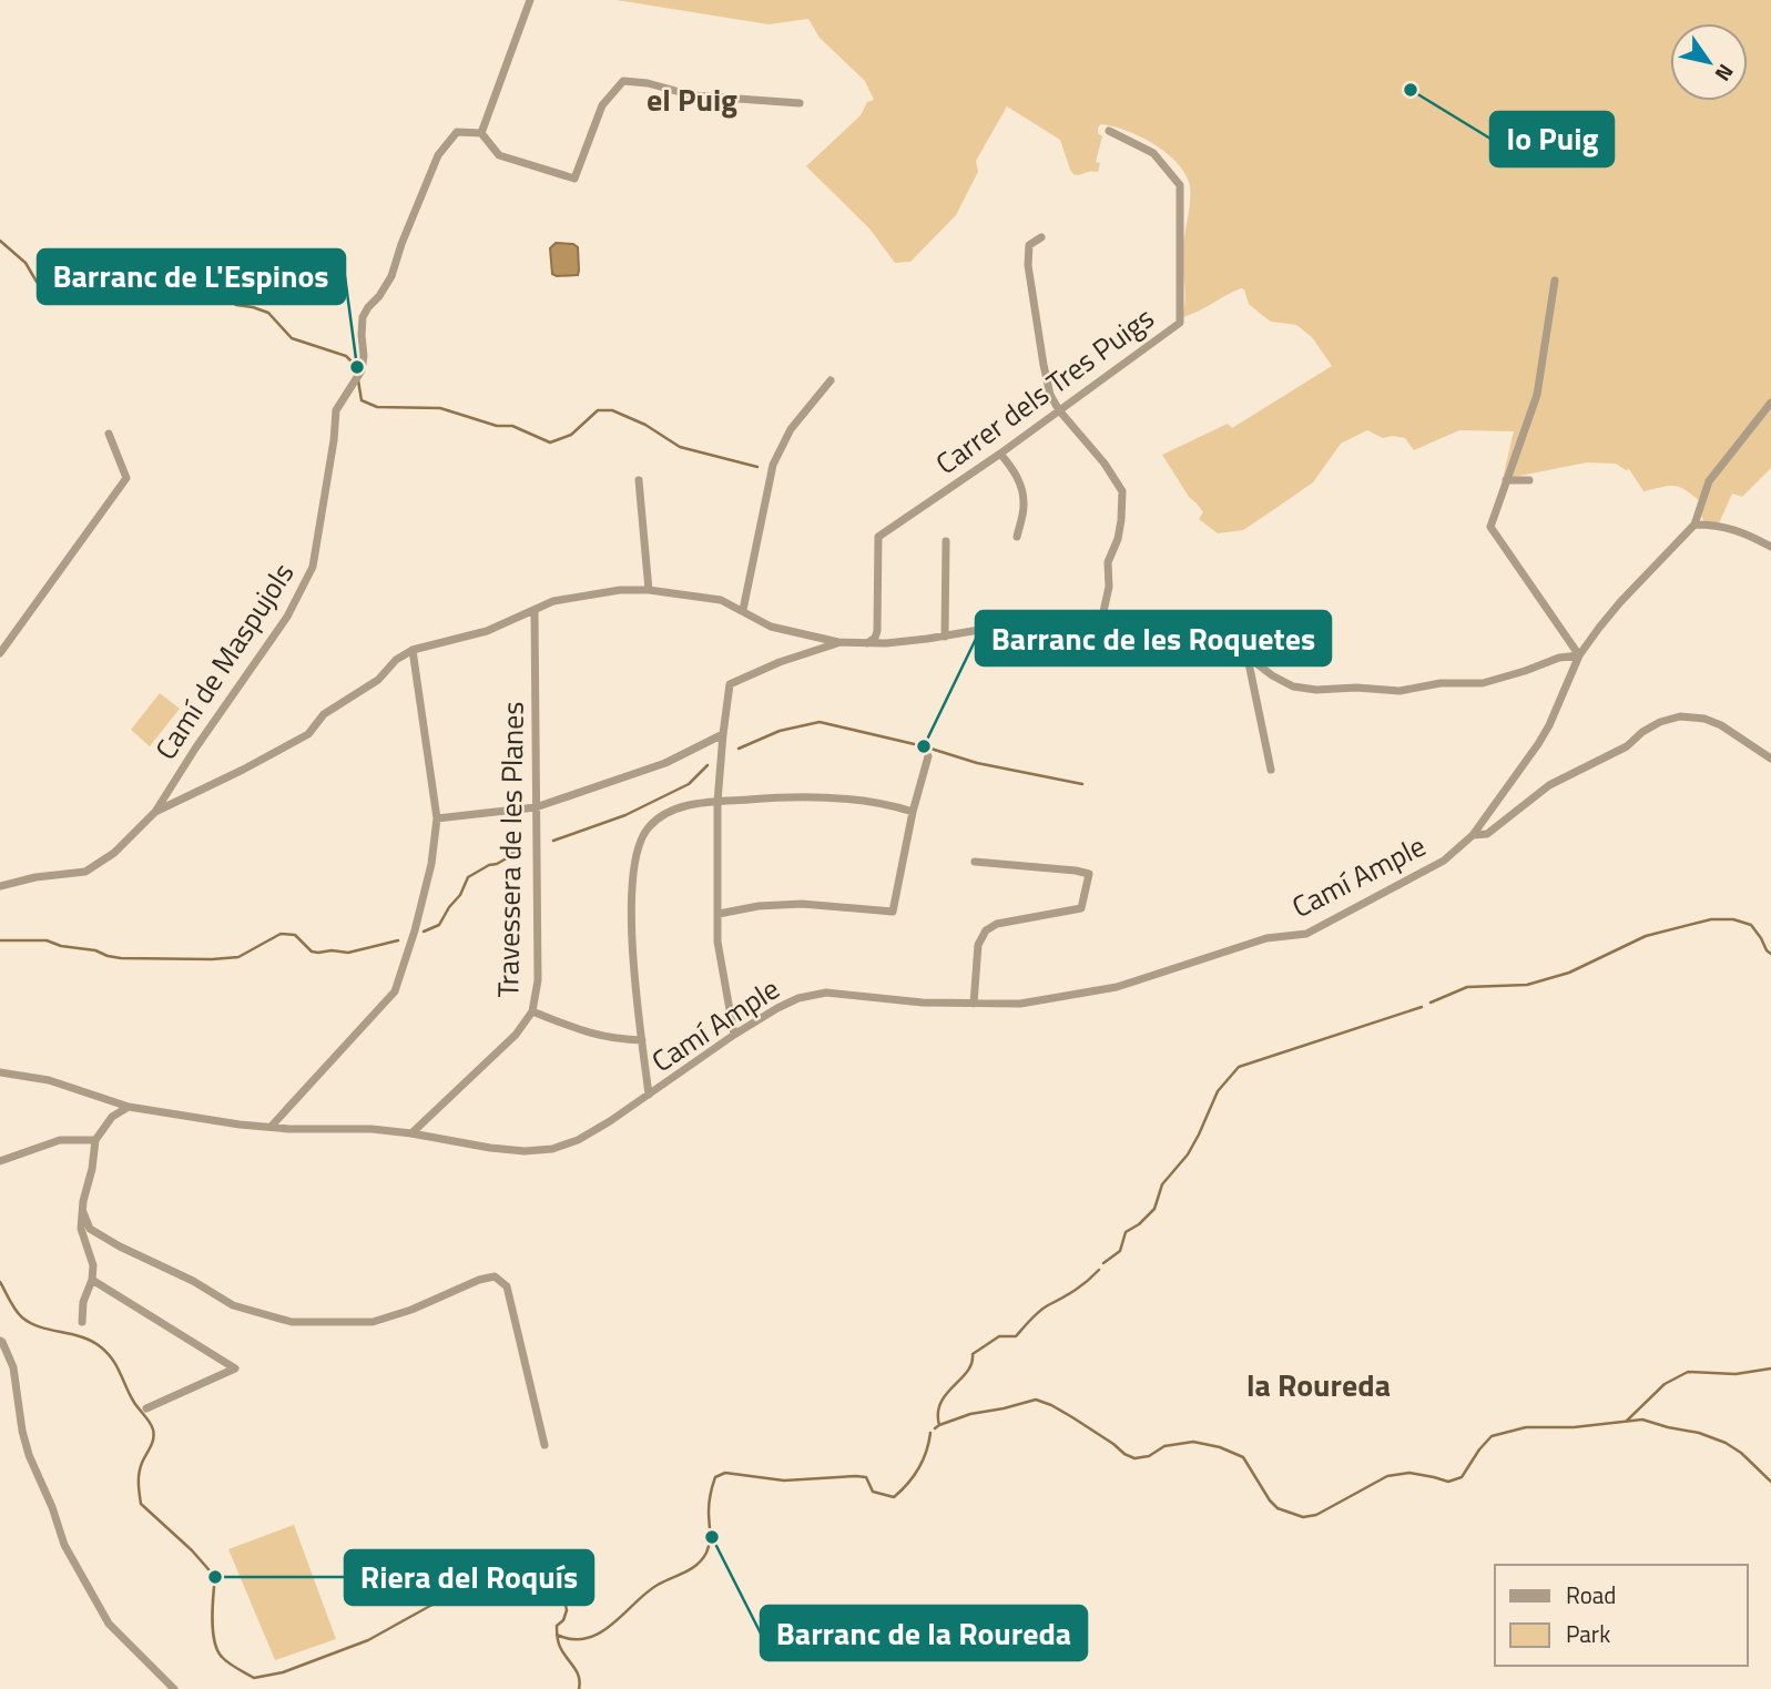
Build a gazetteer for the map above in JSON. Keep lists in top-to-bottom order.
{
  "streets": {
    "street": [
      "Carrer dels Tres Puigs",
      "Camí de Maspujols",
      "Travessera de les Planes",
      "Camí Ample"
    ]
  },
  "crossings": [
    ["Travessera de les Planes", "Camí Ample"]
  ],
  "districts": ["el Puig", "la Roureda"],
  "places": [
    "lo Puig",
    "Barranc de L'Espinos",
    "Barranc de les Roquetes",
    "Barranc de la Roureda",
    "Riera del Roquís"
  ],
  "legend": ["Road", "Park"],
  "north": "bottom right"
}
